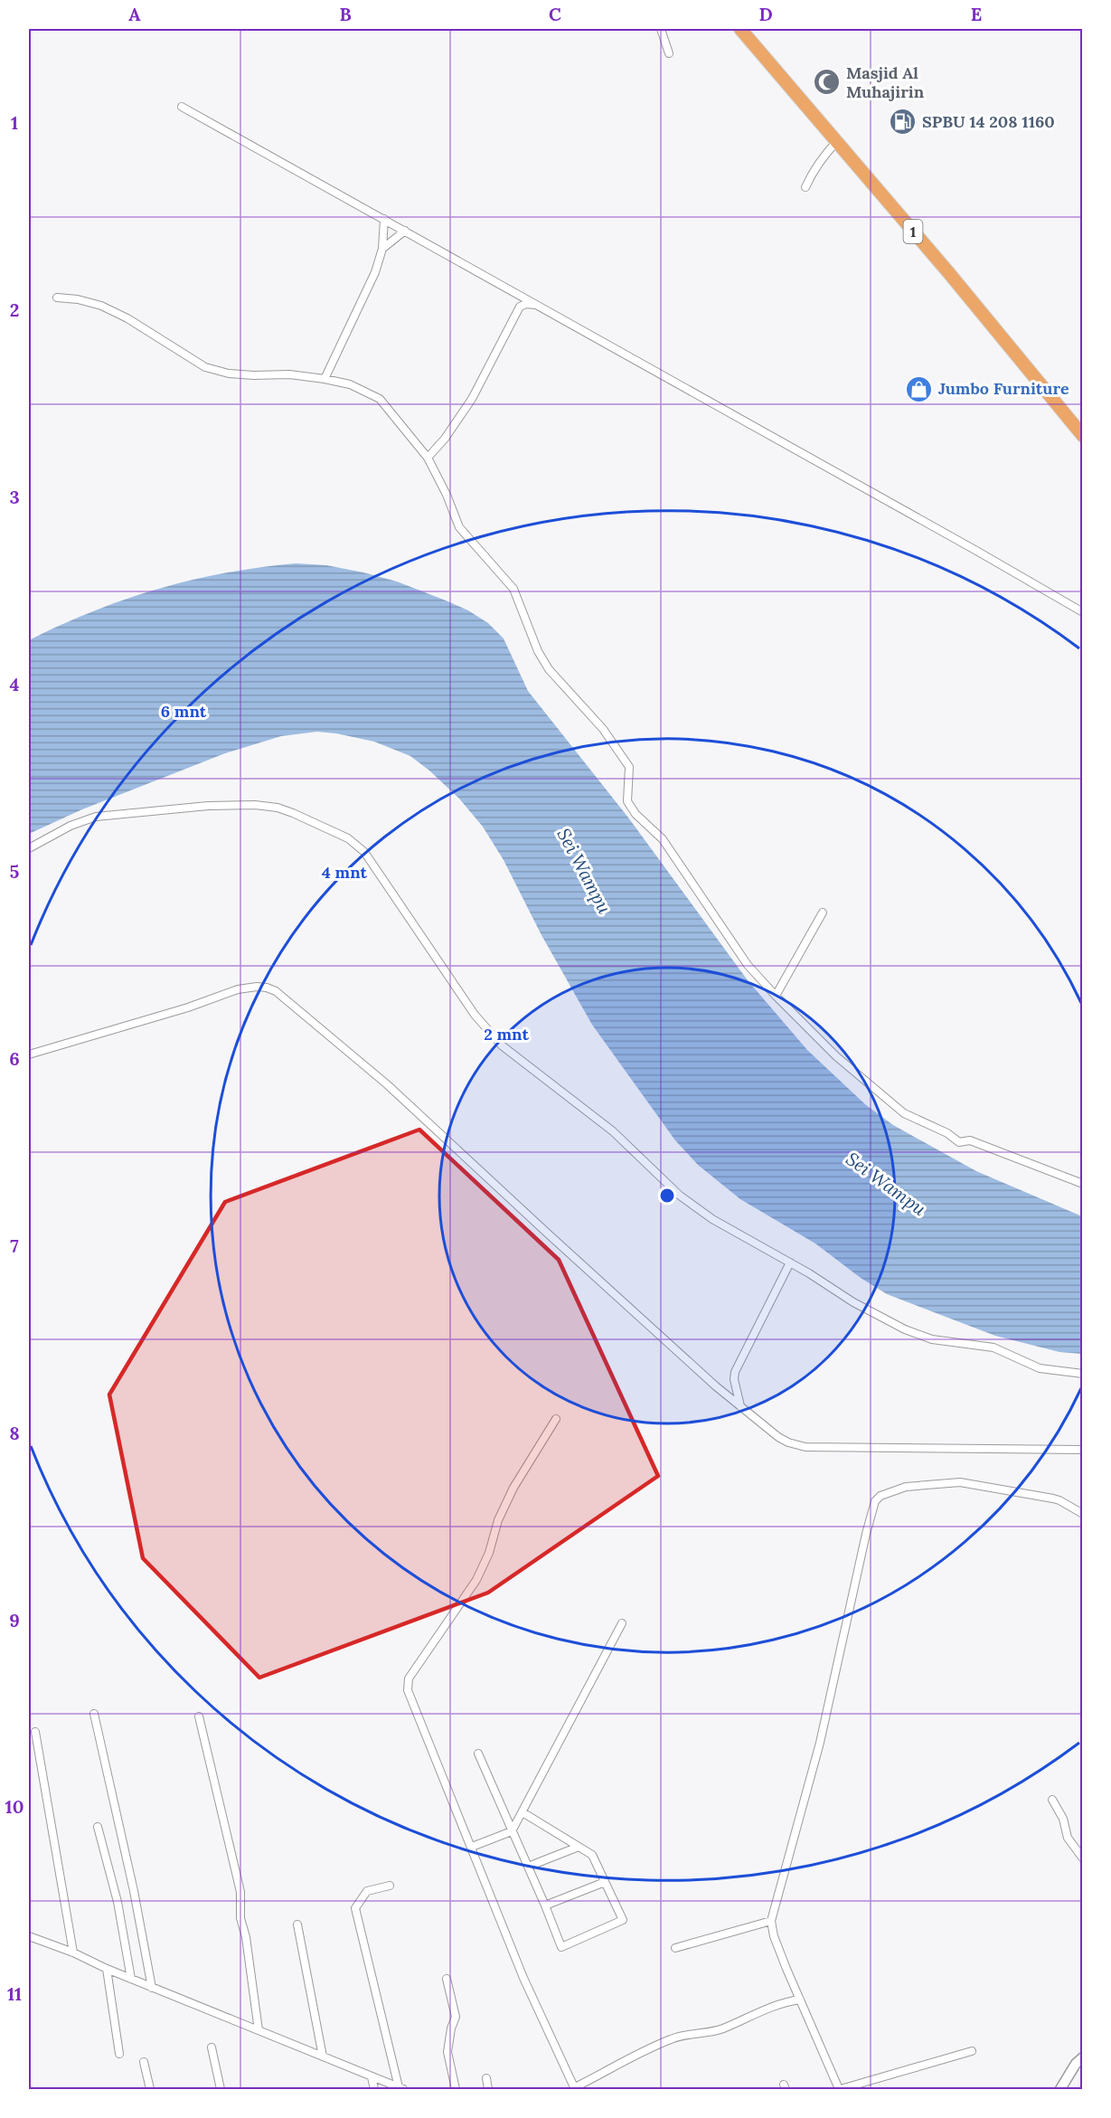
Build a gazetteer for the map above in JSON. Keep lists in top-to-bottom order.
{
  "streets": {
    "highway": ["1"]
  },
  "water": ["Sei Wampu"],
  "places": {
    "mosque": ["Masjid Al Muhajirin"],
    "fuel station": ["SPBU 14 208 1160"],
    "shop": ["Jumbo Furniture"]
  },
  "grid": {
    "columns": [
      "A",
      "B",
      "C",
      "D",
      "E"
    ],
    "rows": [
      "1",
      "2",
      "3",
      "4",
      "5",
      "6",
      "7",
      "8",
      "9",
      "10",
      "11"
    ]
  },
  "rings": ["6 mnt", "4 mnt", "2 mnt"]
}
